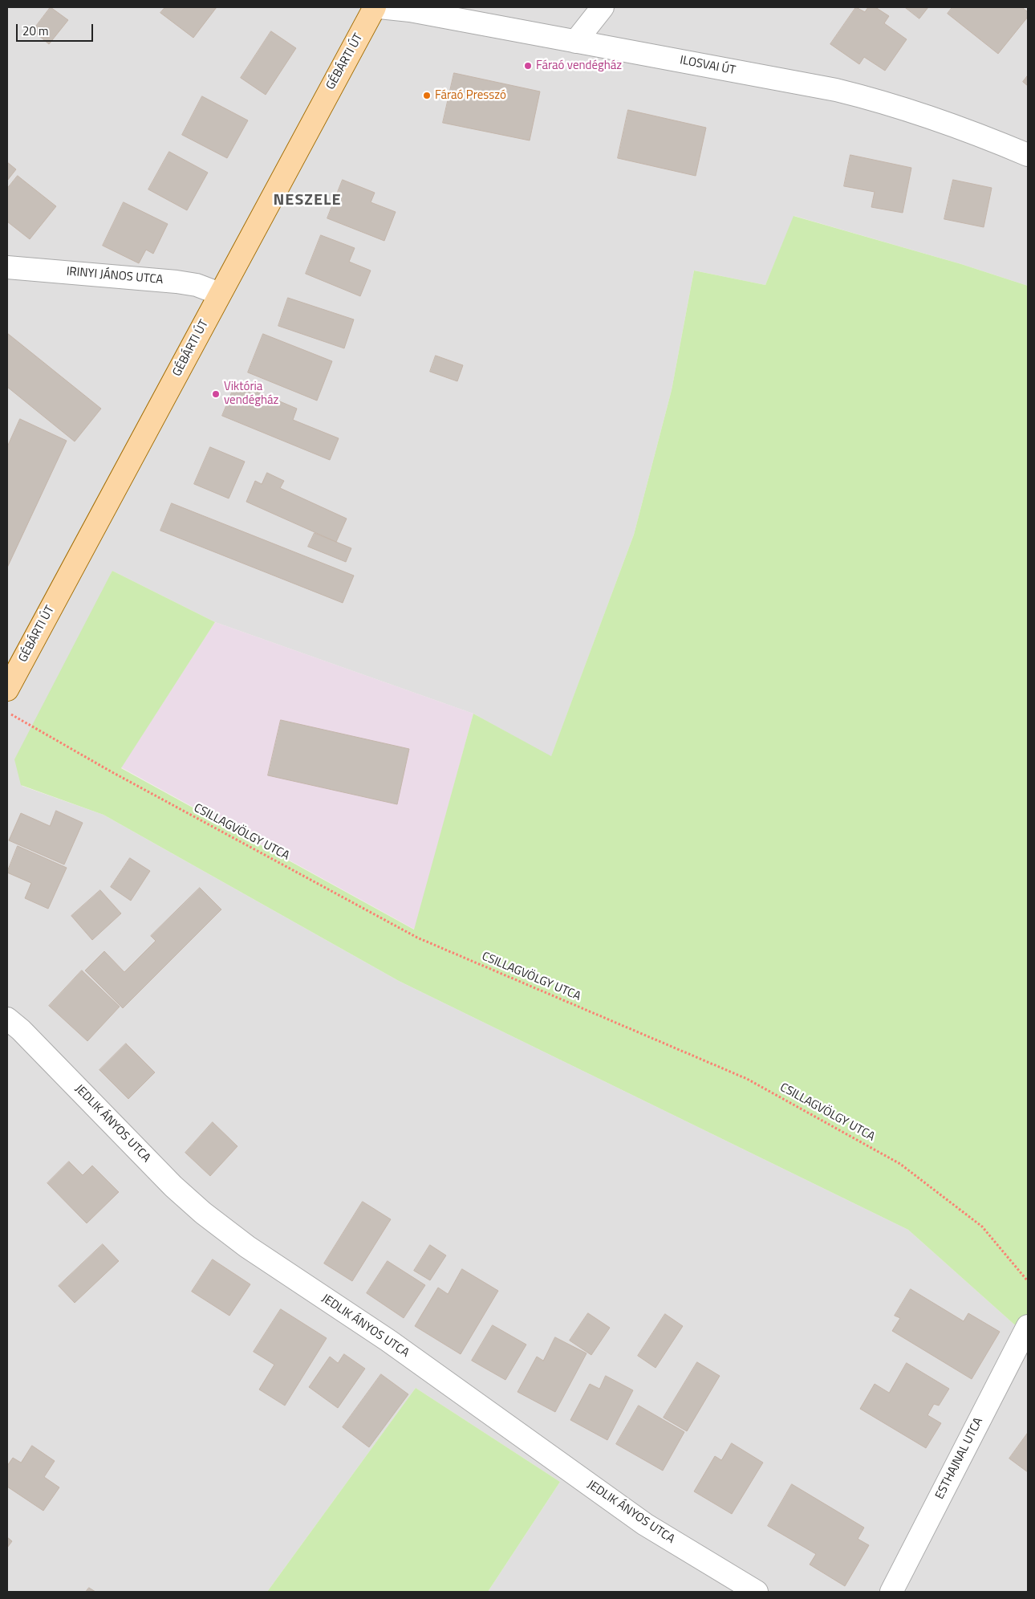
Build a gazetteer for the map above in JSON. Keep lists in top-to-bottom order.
{
  "streets": {
    "main road": ["GÉBÁRTI ÚT"],
    "street": [
      "ILOSVAI ÚT",
      "IRINYI JÁNOS UTCA",
      "JEDLIK ÁNYOS UTCA",
      "ESTHAJNAL UTCA"
    ],
    "path": ["CSILLAGVÖLGY UTCA"]
  },
  "crossings": [
    ["GÉBÁRTI ÚT", "IRINYI JÁNOS UTCA"]
  ],
  "districts": ["NESZELE"],
  "places": ["Fáraó vendégház", "Fáraó Presszó", "Viktória vendégház"],
  "scale_bar": "20 m"
}
